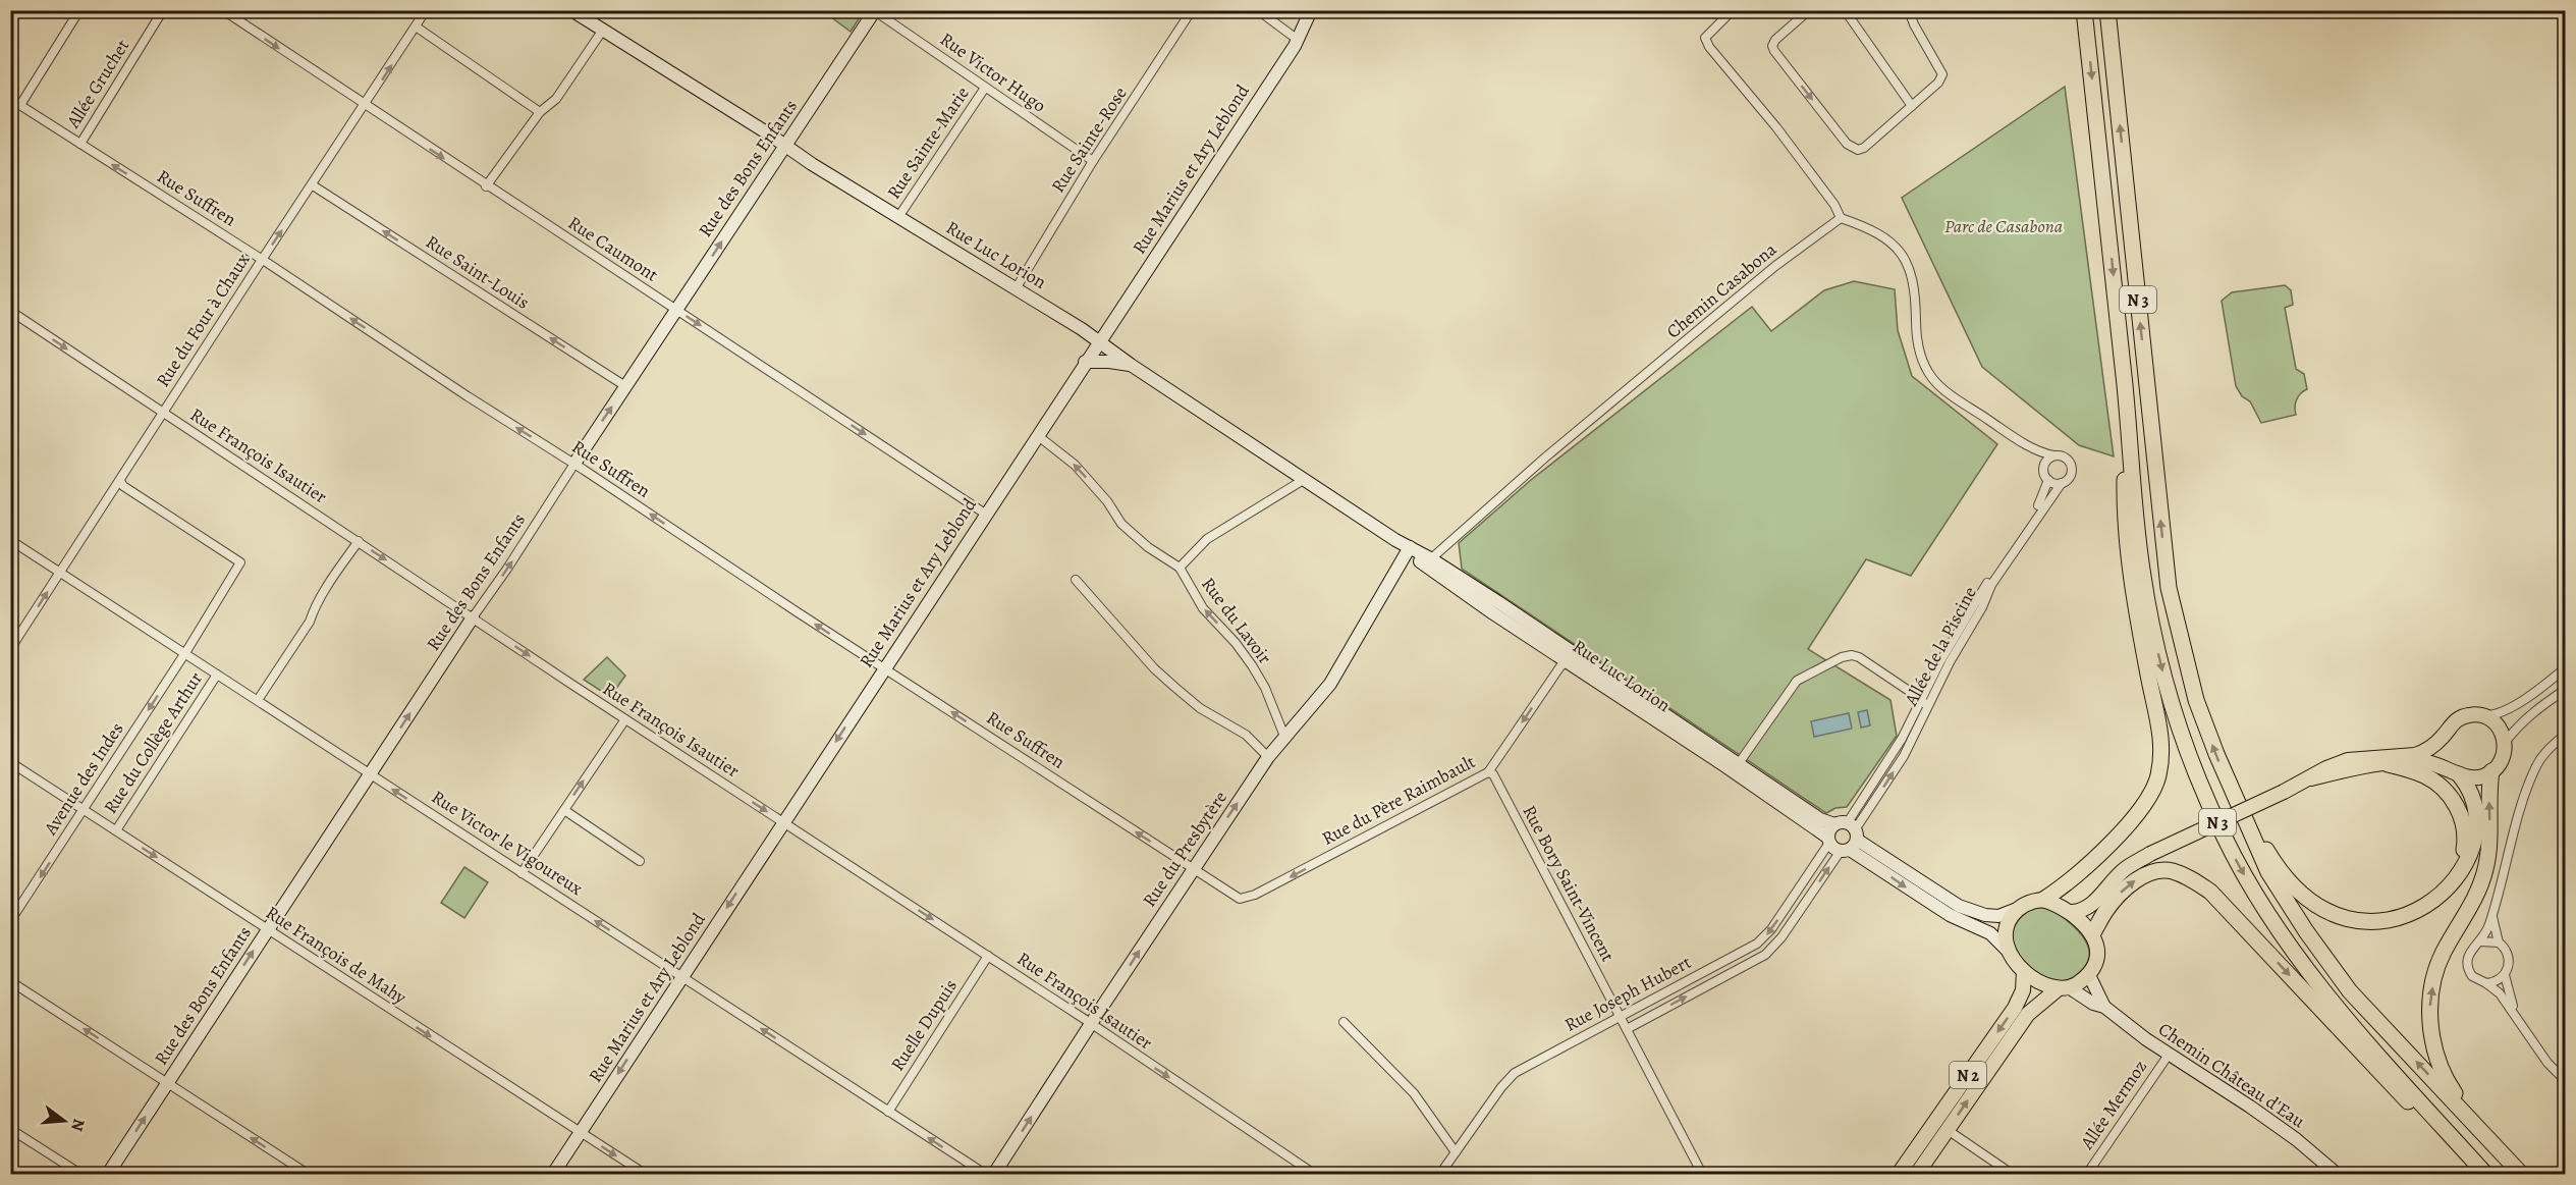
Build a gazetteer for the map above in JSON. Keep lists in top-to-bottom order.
{
  "streets": {
    "highway": ["N 3"],
    "main road": ["N 2"],
    "street": [
      "Rue Victor Hugo",
      "Allée Gruchet",
      "Rue Sainte-Rose",
      "Rue Sainte-Marie",
      "Rue des Bons Enfants",
      "Rue Marius et Ary Leblond",
      "Rue Suffren",
      "Rue Caumont",
      "Rue Luc Lorion",
      "Rue Saint-Louis",
      "Chemin Casabona",
      "Rue du Four à Chaux",
      "Rue François Isautier",
      "Rue du Lavoir",
      "Allée de la Piscine",
      "Rue du Collège Arthur",
      "Avenue des Indes",
      "Rue du Père Raimbault",
      "Rue Victor le Vigoureux",
      "Rue du Presbytère",
      "Rue Bory Saint-Vincent",
      "Rue François de Mahy",
      "Rue Joseph Hubert",
      "Ruelle Dupuis",
      "Chemin Château d'Eau",
      "Allée Mermoz"
    ]
  },
  "crossings": [
    ["Rue Victor Hugo", "Rue Sainte-Rose"],
    ["Rue Victor Hugo", "Rue Sainte-Marie"],
    ["Rue Victor Hugo", "Rue des Bons Enfants"],
    ["Allée Gruchet", "Rue Suffren"],
    ["Rue Sainte-Rose", "Rue Luc Lorion"],
    ["Rue Sainte-Marie", "Rue Luc Lorion"],
    ["Rue des Bons Enfants", "Rue Suffren"],
    ["Rue des Bons Enfants", "Rue Caumont"],
    ["Rue des Bons Enfants", "Rue Luc Lorion"],
    ["Rue des Bons Enfants", "Rue Saint-Louis"],
    ["Rue des Bons Enfants", "Rue François Isautier"],
    ["Rue des Bons Enfants", "Rue Victor le Vigoureux"],
    ["Rue des Bons Enfants", "Rue François de Mahy"],
    ["Rue Marius et Ary Leblond", "Rue Suffren"],
    ["Rue Marius et Ary Leblond", "Rue Caumont"],
    ["Rue Marius et Ary Leblond", "Rue Luc Lorion"],
    ["Rue Marius et Ary Leblond", "Rue François Isautier"],
    ["Rue Marius et Ary Leblond", "Rue du Lavoir"],
    ["Rue Marius et Ary Leblond", "Rue Victor le Vigoureux"],
    ["Rue Marius et Ary Leblond", "Rue François de Mahy"],
    ["Rue Suffren", "Rue du Four à Chaux"],
    ["Rue Suffren", "Rue du Père Raimbault"],
    ["Rue Suffren", "Rue du Presbytère"],
    ["Rue Caumont", "Rue du Four à Chaux"],
    ["Rue Luc Lorion", "Chemin Casabona"],
    ["Rue Luc Lorion", "N 3"],
    ["Rue Luc Lorion", "Allée de la Piscine"],
    ["Rue Luc Lorion", "Rue du Père Raimbault"],
    ["Rue Luc Lorion", "Rue du Presbytère"],
    ["Rue Luc Lorion", "Rue Joseph Hubert"],
    ["Rue Luc Lorion", "N 2"],
    ["Rue Luc Lorion", "Chemin Château d'Eau"],
    ["Rue Saint-Louis", "Rue du Four à Chaux"],
    ["N 3", "N 2"],
    ["N 3", "Chemin Château d'Eau"],
    ["Rue du Four à Chaux", "Rue François Isautier"],
    ["Rue du Four à Chaux", "Avenue des Indes"],
    ["Rue du Four à Chaux", "Rue Victor le Vigoureux"],
    ["Rue François Isautier", "Rue du Presbytère"],
    ["Rue François Isautier", "Ruelle Dupuis"],
    ["Rue du Lavoir", "Rue du Presbytère"],
    ["Allée de la Piscine", "Rue Joseph Hubert"],
    ["Rue du Collège Arthur", "Rue Victor le Vigoureux"],
    ["Rue du Collège Arthur", "Rue François de Mahy"],
    ["Avenue des Indes", "Rue Victor le Vigoureux"],
    ["Avenue des Indes", "Rue François de Mahy"],
    ["Rue du Père Raimbault", "Rue du Presbytère"],
    ["Rue du Père Raimbault", "Rue Bory Saint-Vincent"],
    ["Rue Victor le Vigoureux", "Ruelle Dupuis"],
    ["Rue Bory Saint-Vincent", "Rue Joseph Hubert"],
    ["N 2", "Chemin Château d'Eau"],
    ["Chemin Château d'Eau", "Allée Mermoz"]
  ],
  "one_way": [
    "Rue des Bons Enfants",
    "Rue Marius et Ary Leblond",
    "Rue Suffren",
    "Rue Caumont",
    "Rue Saint-Louis",
    "Rue du Four à Chaux",
    "Rue François Isautier",
    "Avenue des Indes",
    "Rue du Père Raimbault",
    "Rue Victor le Vigoureux",
    "Rue du Presbytère",
    "Rue François de Mahy"
  ],
  "parks": ["Parc de Casabona"],
  "north": "right"
}
